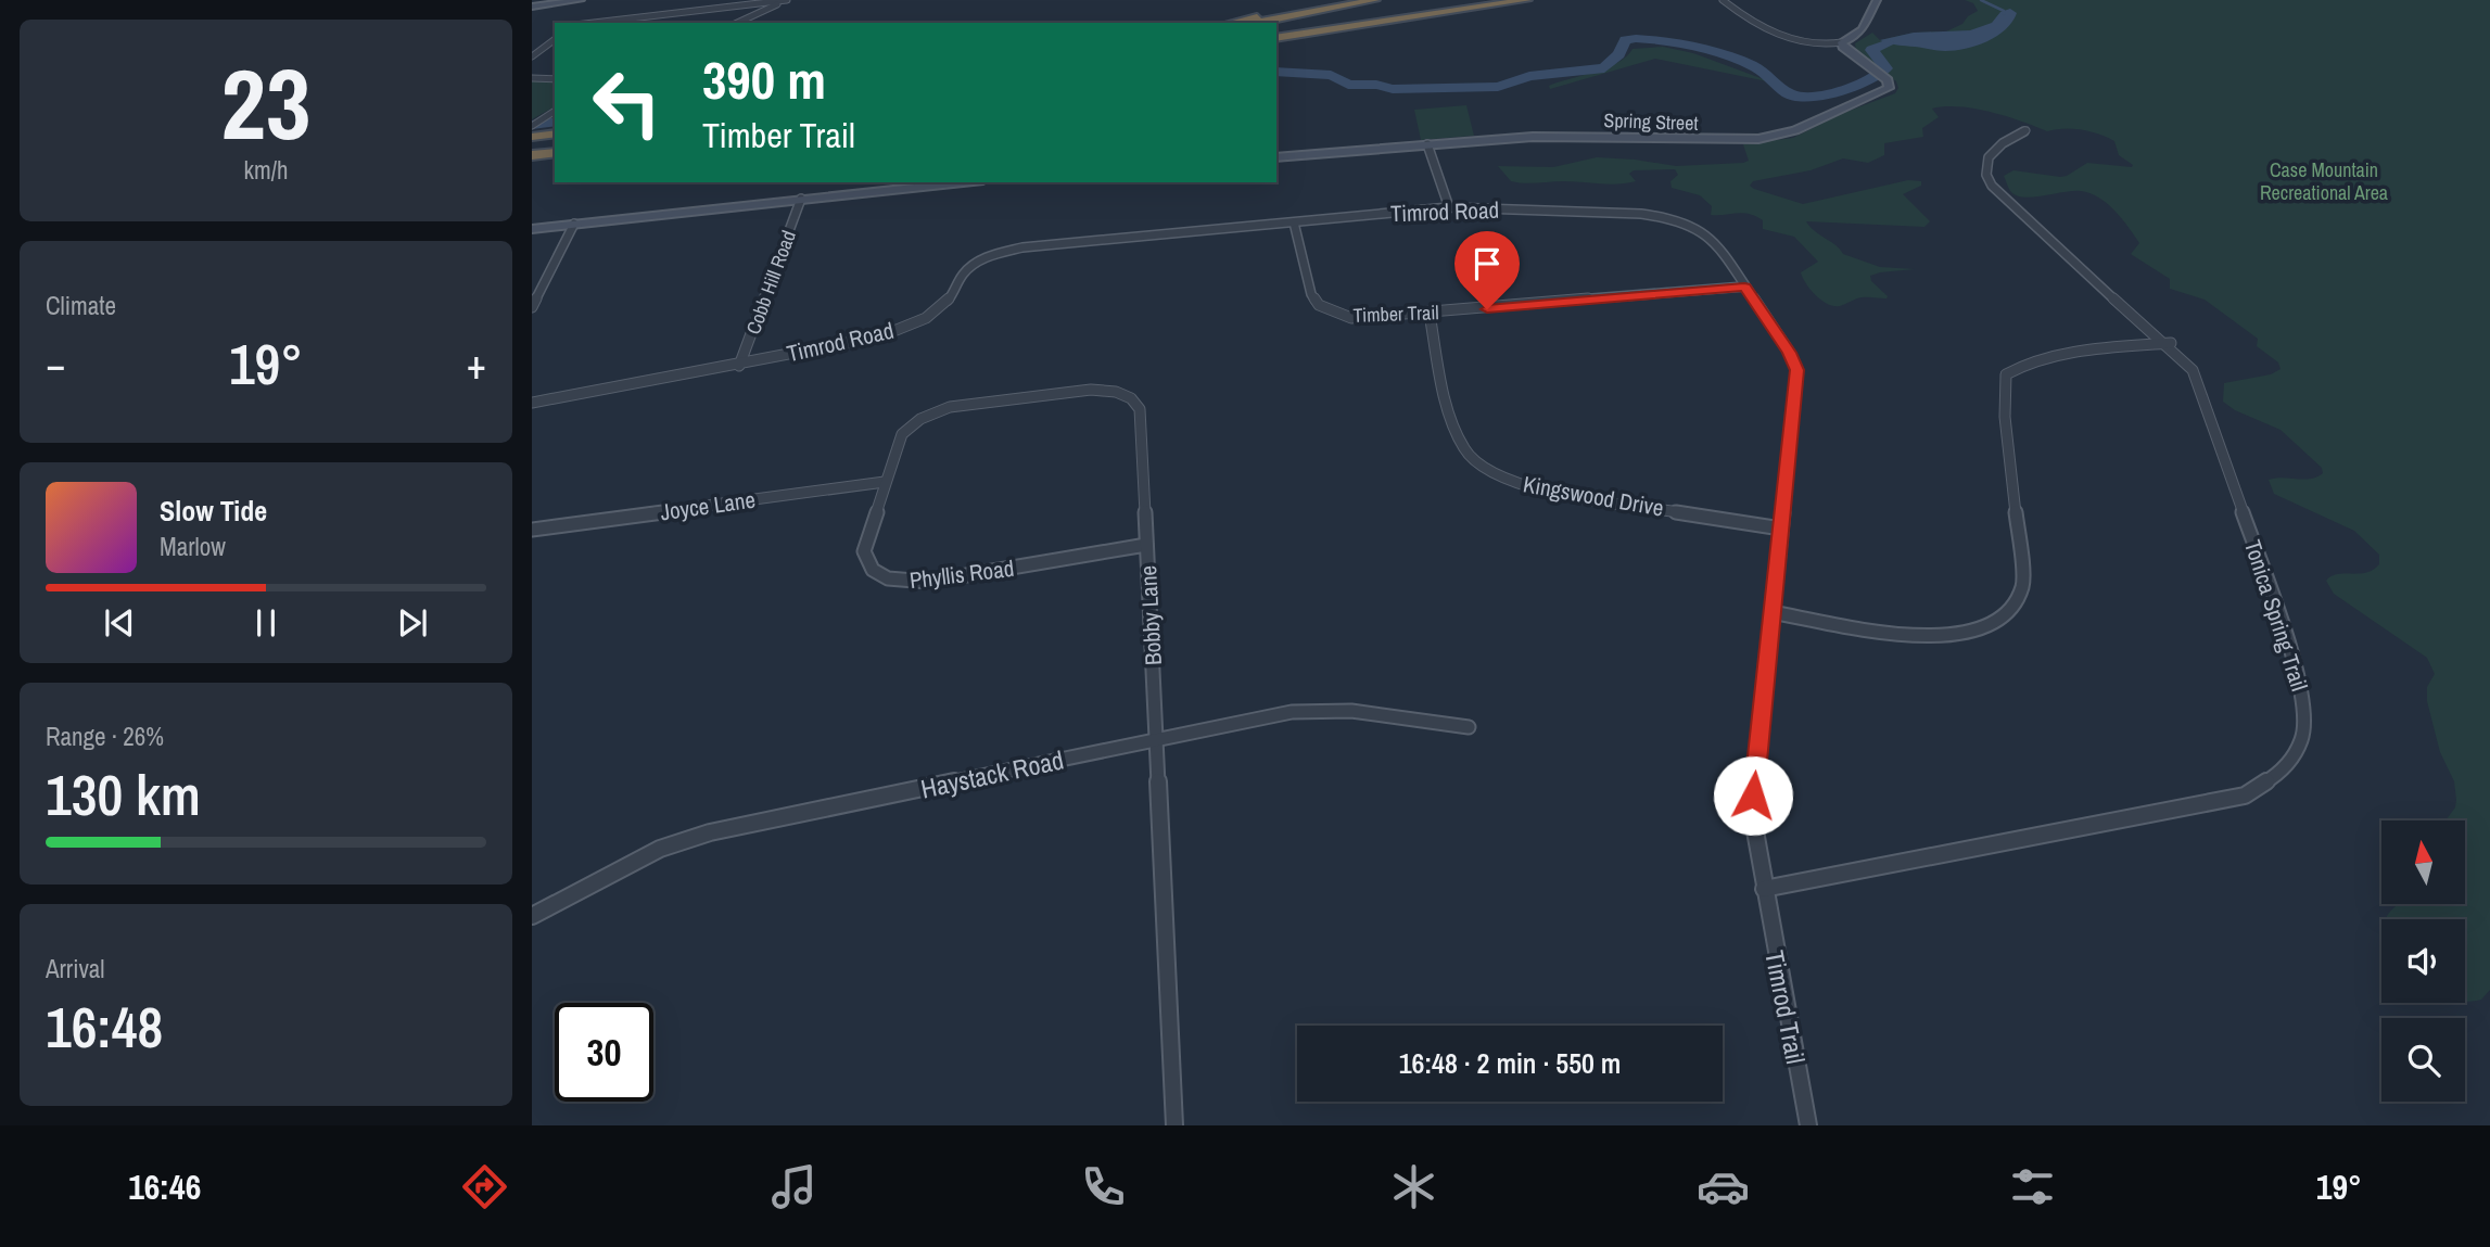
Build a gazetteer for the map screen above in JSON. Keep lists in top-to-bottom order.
{
  "streets": {
    "street": [
      "Spring Street",
      "Timrod Road",
      "Cobb Hill Road",
      "Timber Trail",
      "Kingswood Drive",
      "Joyce Lane",
      "Phyllis Road",
      "Bobby Lane",
      "Tonica Spring Trail",
      "Haystack Road",
      "Timrod Trail"
    ]
  },
  "crossings": [
    ["Timrod Road", "Cobb Hill Road"],
    ["Timrod Road", "Timber Trail"],
    ["Timrod Road", "Kingswood Drive"],
    ["Timrod Road", "Tonica Spring Trail"],
    ["Timrod Road", "Timrod Trail"],
    ["Timber Trail", "Kingswood Drive"],
    ["Joyce Lane", "Phyllis Road"],
    ["Joyce Lane", "Bobby Lane"],
    ["Phyllis Road", "Bobby Lane"],
    ["Bobby Lane", "Haystack Road"],
    ["Tonica Spring Trail", "Timrod Trail"]
  ],
  "parks": ["Case Mountain Recreational Area"],
  "north": "top",
  "page": {
    "tile": [
      ["23", "km/h"],
      "Climate",
      ["Range · 26%", "130 km"],
      ["Arrival", "16:48"]
    ],
    "turn": ["390 m", "Timber Trail"],
    "heat": ["−", "19°", "+"],
    "song": ["Slow Tide", "Marlow"],
    "limit": "30",
    "trip": "16:48 · 2 min · 550 m",
    "tabs": ["16:46", "19°"]
  }
}
